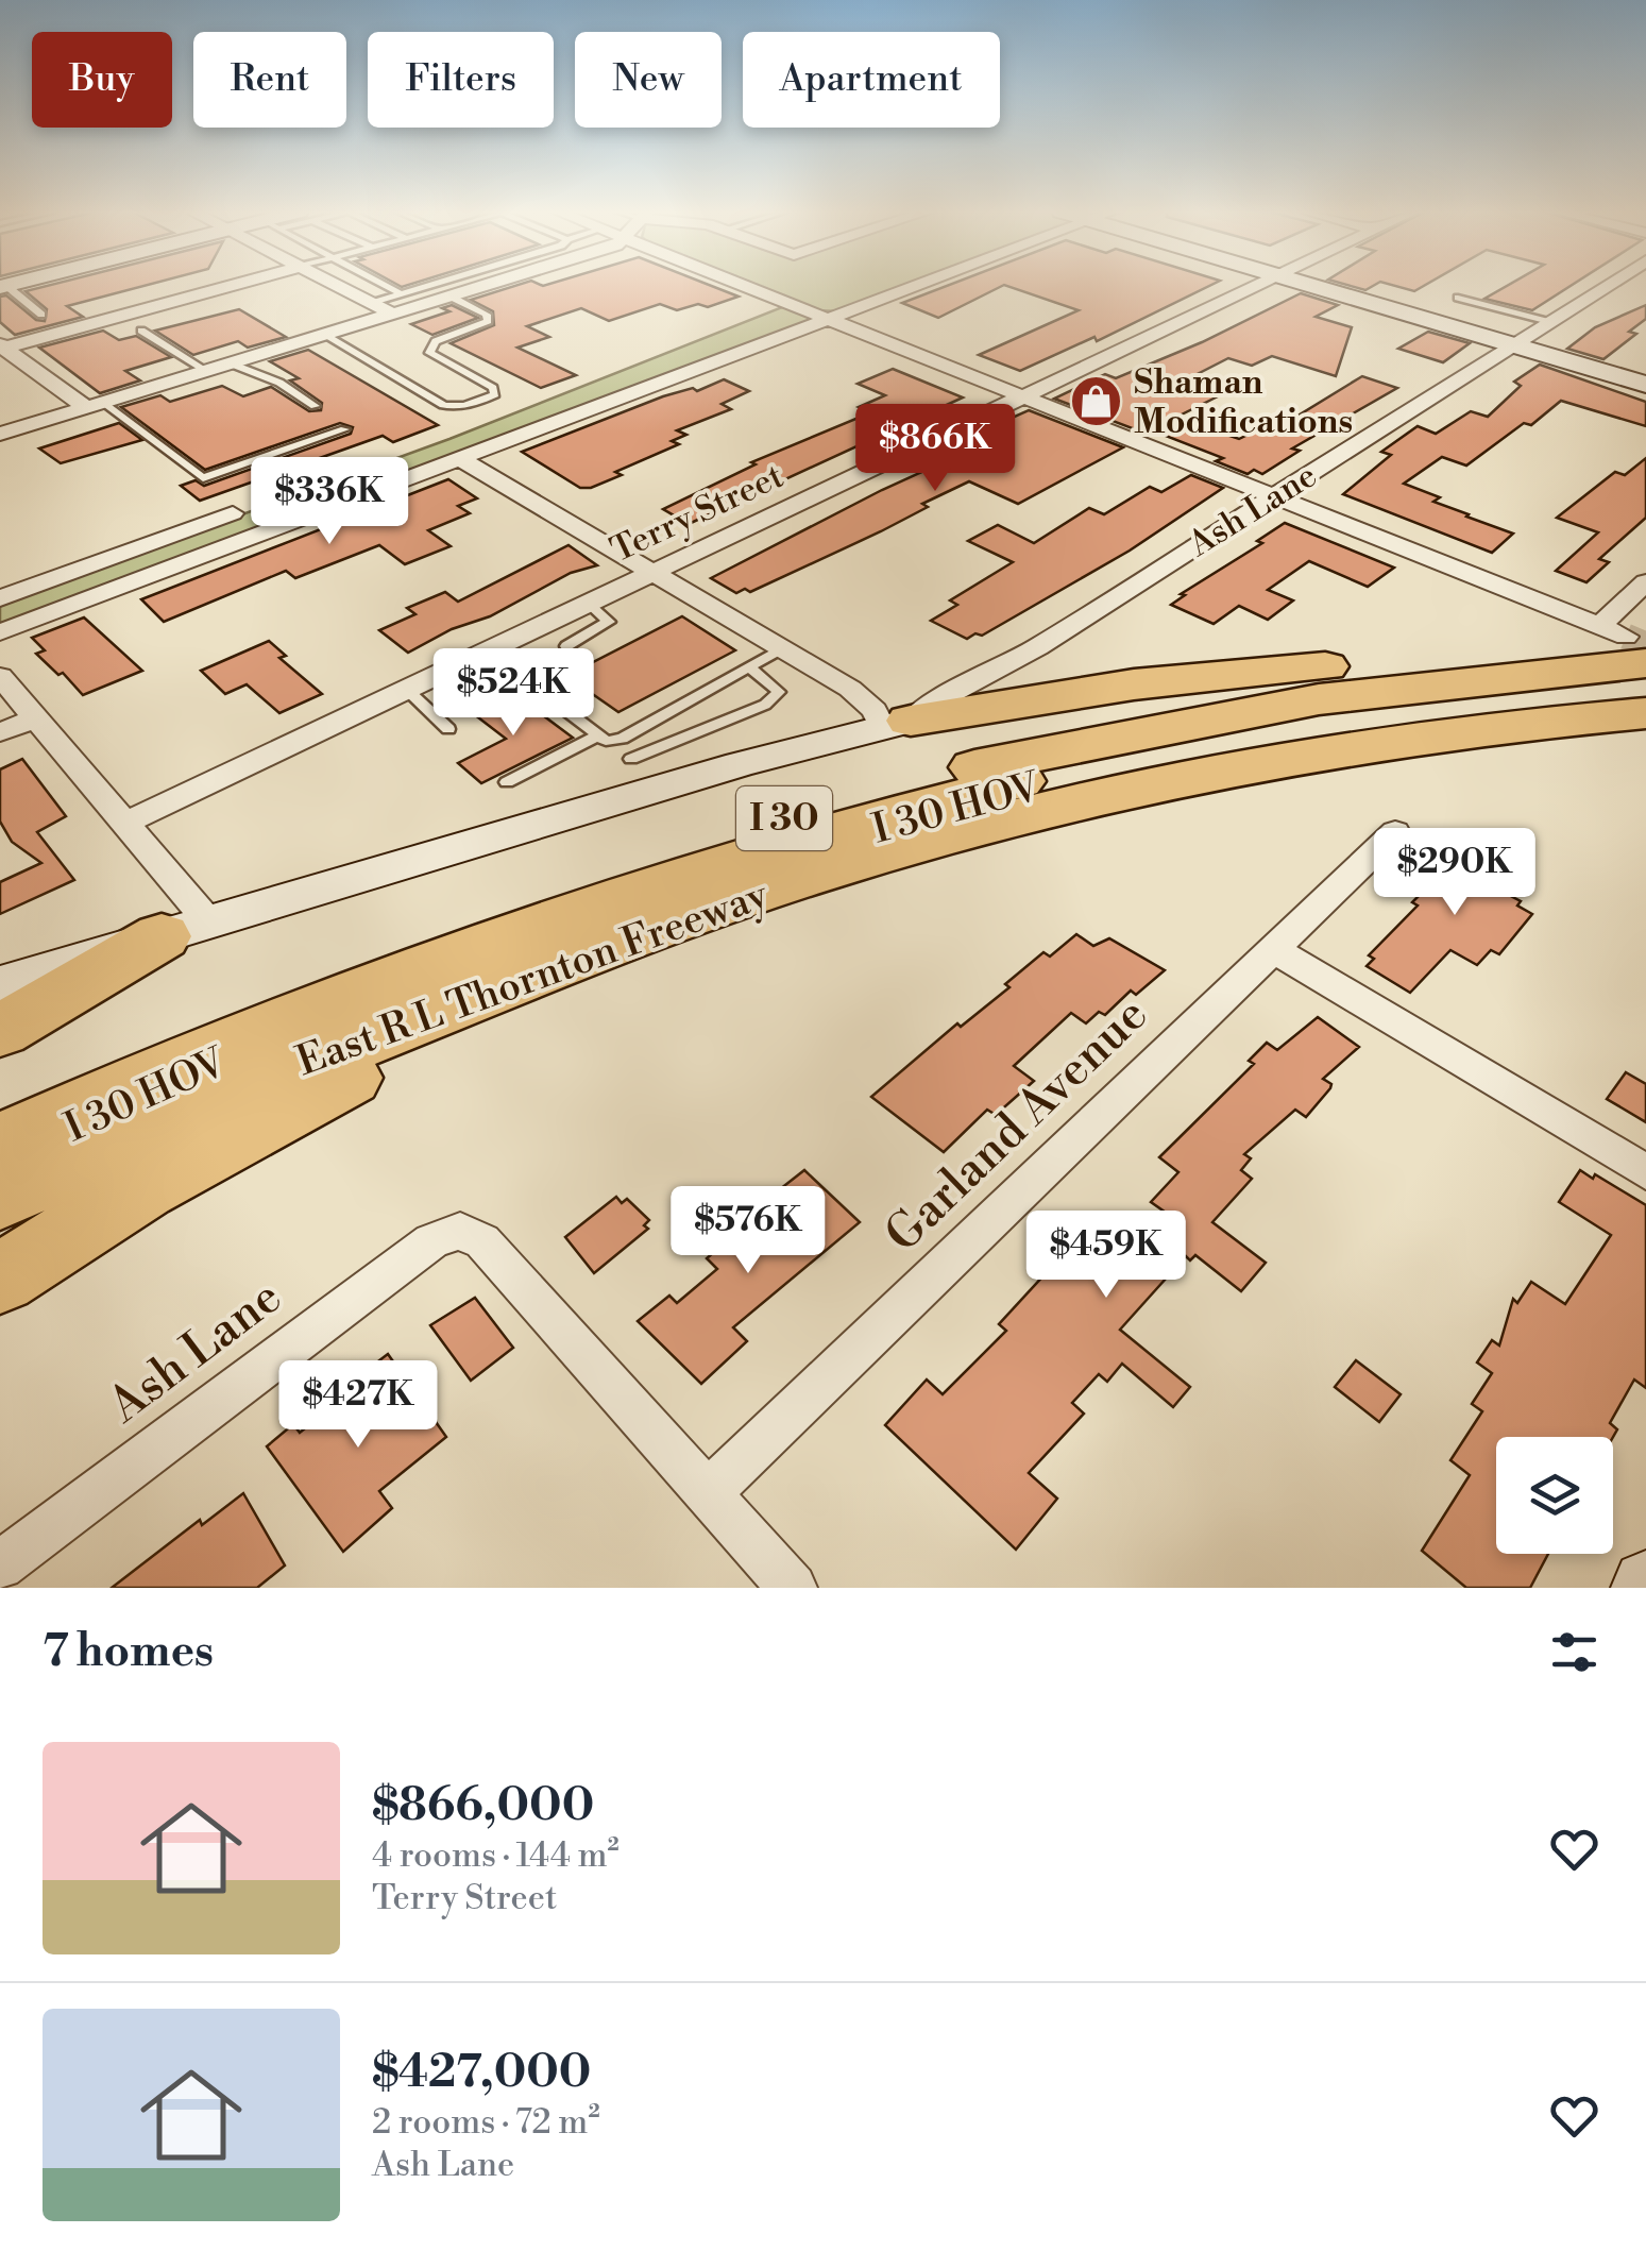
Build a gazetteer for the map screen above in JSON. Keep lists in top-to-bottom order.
{
  "streets": {
    "highway": ["I 30 HOV", "I 30", "East R L Thornton Freeway"],
    "street": ["Ash Lane", "Terry Street", "Garland Avenue"]
  },
  "crossings": [
    ["Ash Lane", "Garland Avenue"],
    ["I 30 HOV", "East R L Thornton Freeway"]
  ],
  "places": {
    "shop": ["Shaman Modifications"]
  },
  "page": {
    "chip": [
      "Buy",
      "Rent",
      "Filters",
      "New",
      "Apartment"
    ],
    "price": [
      "$866K",
      "$336K",
      "$524K",
      "$290K",
      "$576K",
      "$459K",
      "$427K"
    ],
    "heading": "7 homes",
    "list": [
      {
        "name": "$866,000",
        "note": "4 rooms · 144 m² · Terry Street"
      },
      {
        "name": "$427,000",
        "note": "2 rooms · 72 m² · Ash Lane"
      }
    ]
  }
}
